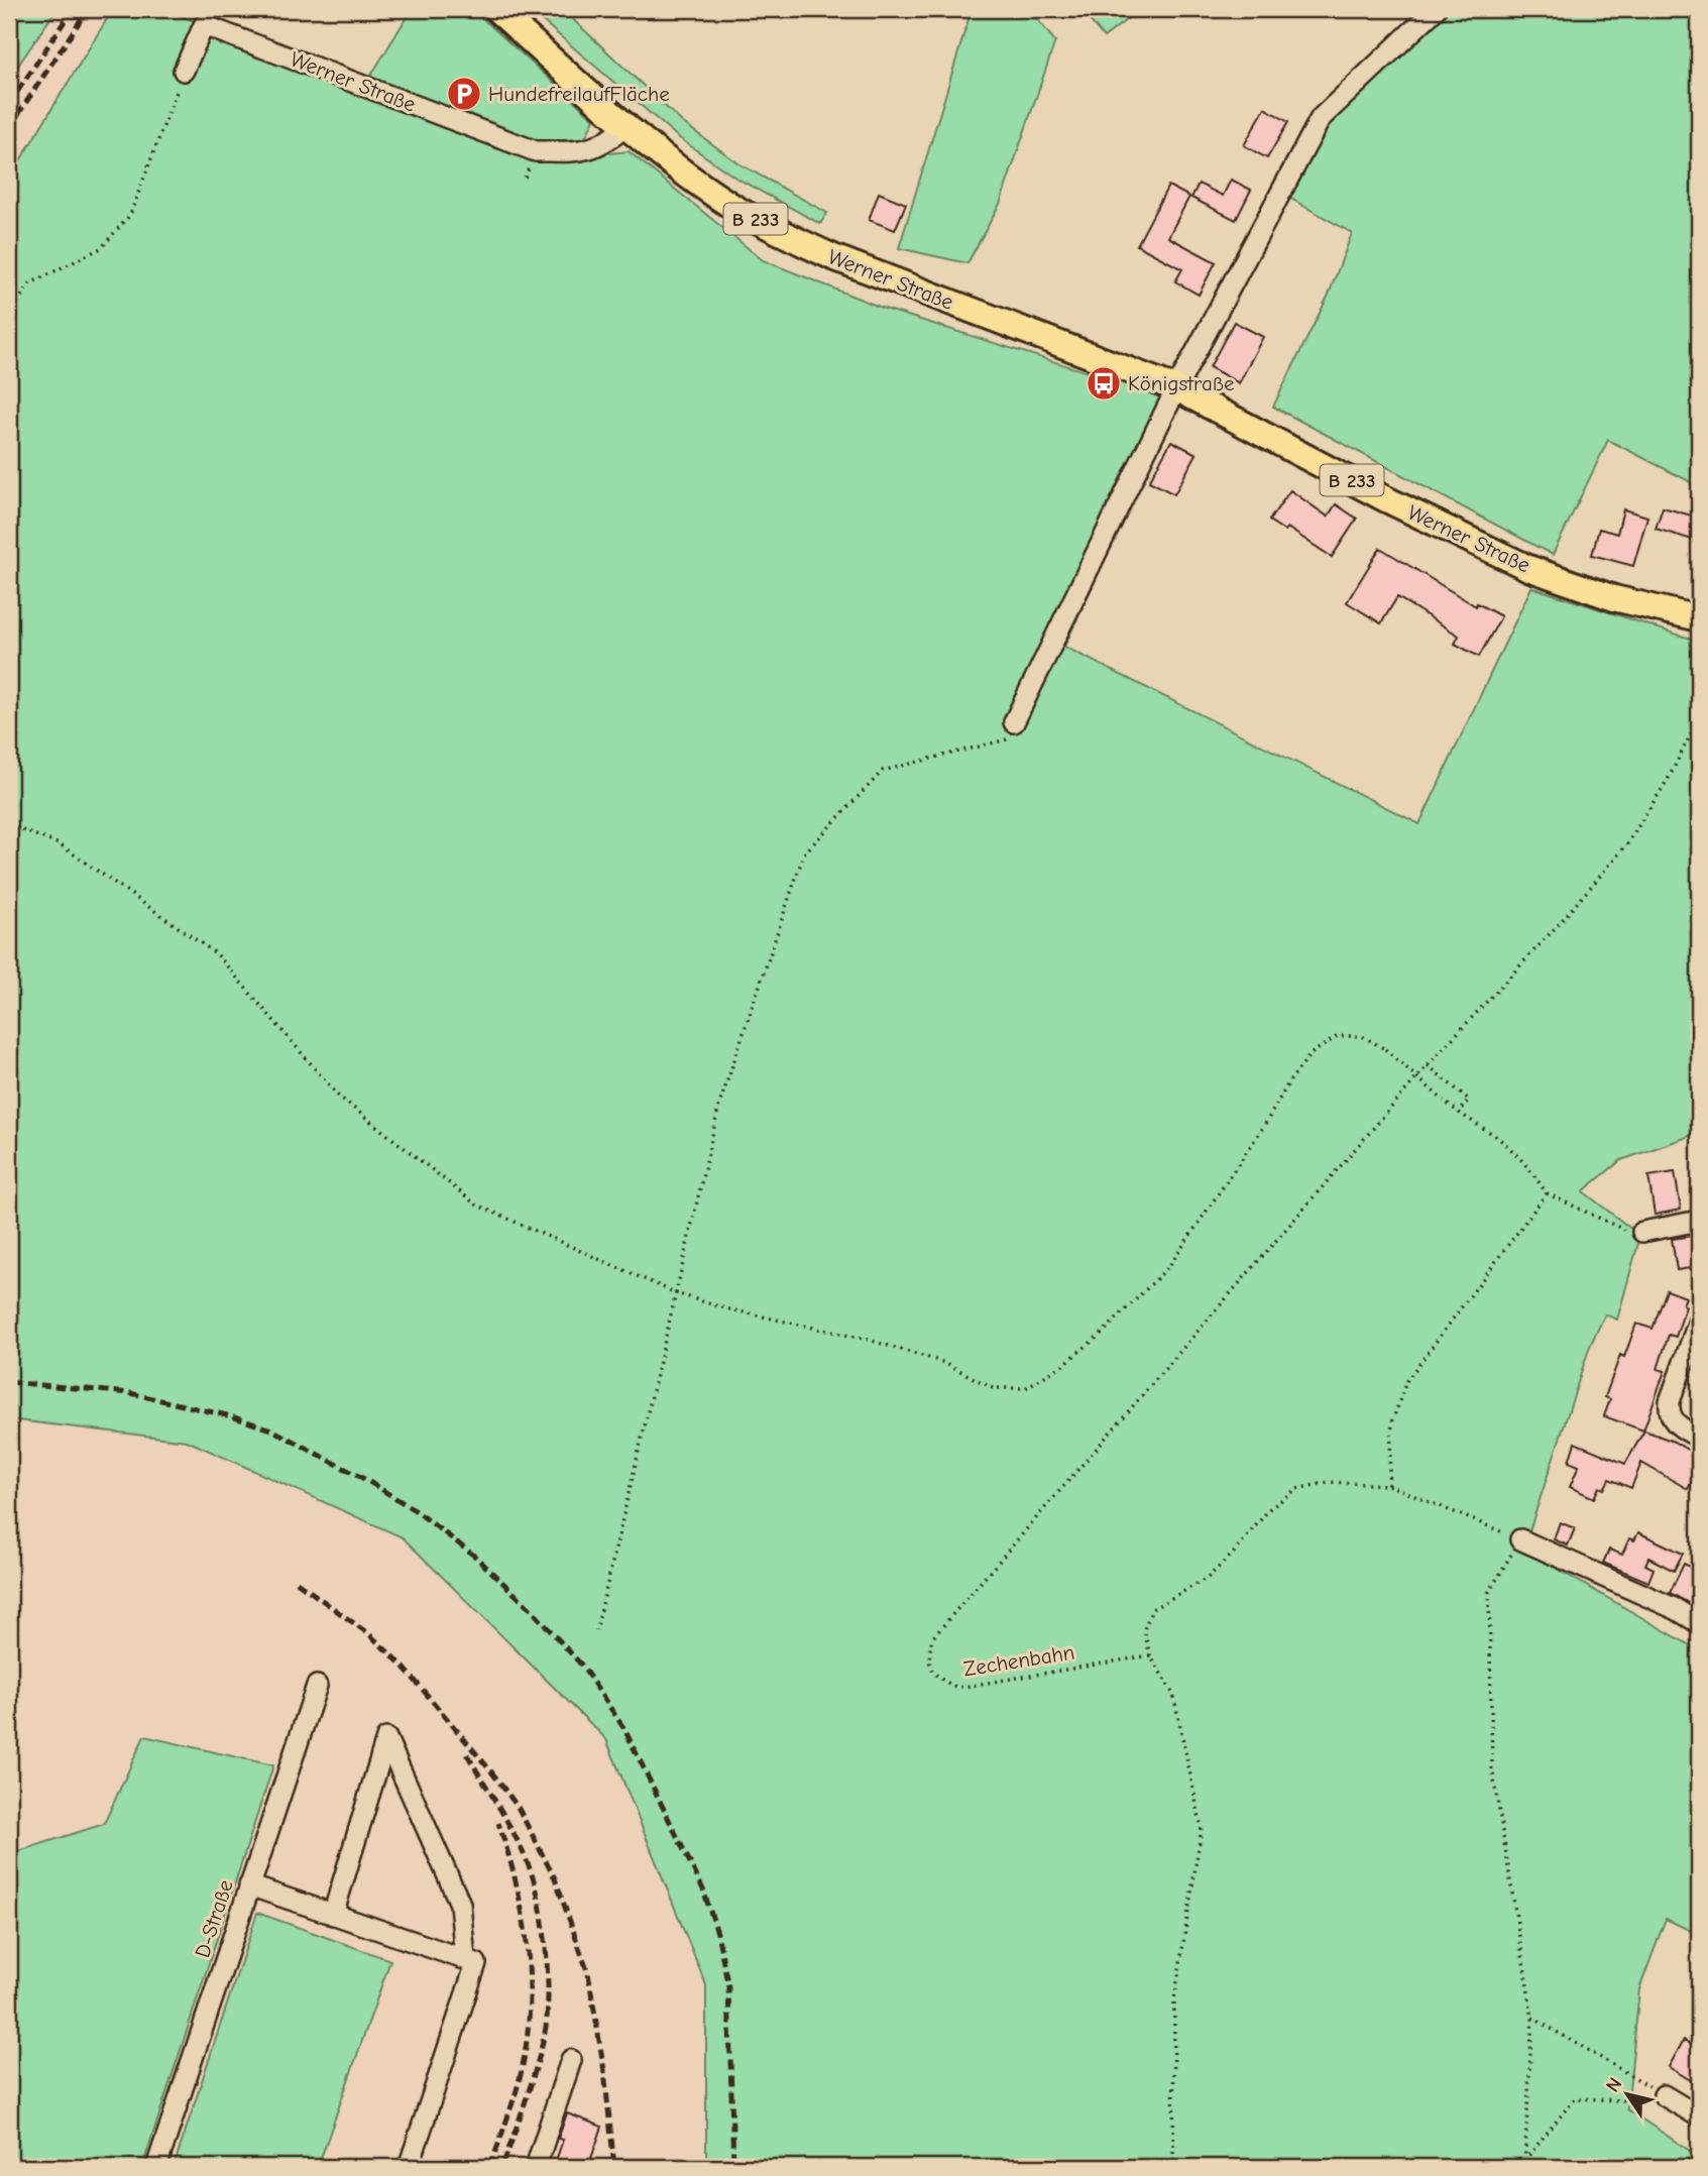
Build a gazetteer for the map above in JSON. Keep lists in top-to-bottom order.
{
  "streets": {
    "main road": ["Werner Straße", "B 233"],
    "street": ["D-Straße"],
    "path": ["Zechenbahn"]
  },
  "places": {
    "parking": ["HundefreilaufFläche"],
    "bus stop": ["Königstraße"]
  },
  "north": "top left"
}
